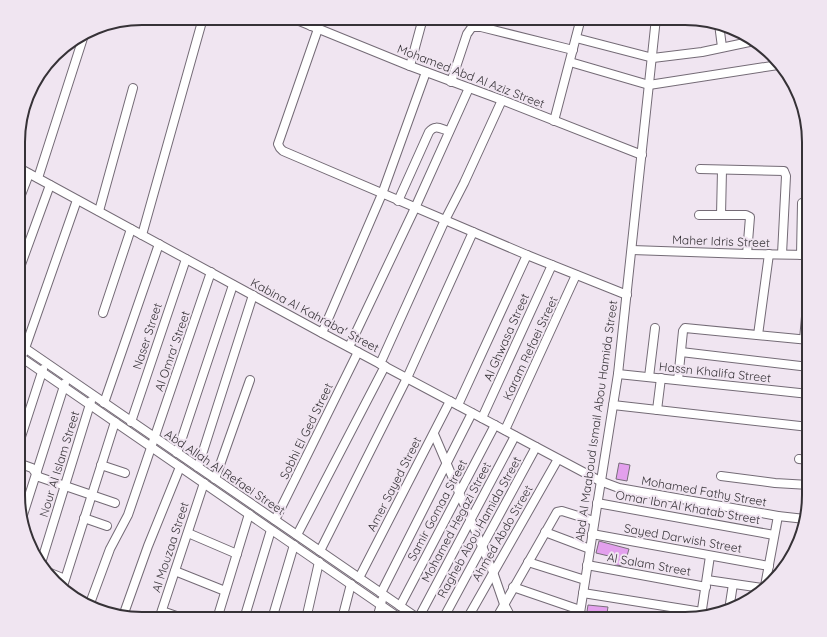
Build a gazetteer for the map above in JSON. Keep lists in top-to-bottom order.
{
  "streets": {
    "street": [
      "Mohamed Abd Al Aziz Street",
      "Maher Idris Street",
      "Kabina Al Kahraba' Street",
      "Naser Street",
      "Al Ghwasa Street",
      "Karam Refaei Street",
      "Al Omra' Street",
      "Hassn Khalifa Street",
      "Abd Al Maaboud Ismail Abou Hamida Street",
      "Sobhi El Ged Street",
      "Nour Al Islam Street",
      "Abd Allah Al Refaei Street",
      "Amer Sayed Street",
      "Mohamed Fathy Street",
      "Omar Ibn Al Khatab Street",
      "Samir Gomaa Street",
      "Mohamed Hegazi Street",
      "Ragheb Abou Hamida Street",
      "Ahmed Abdo Street",
      "Sayed Darwish Street",
      "Al Mouzaa Street",
      "Al Salam Street"
    ]
  },
  "crossings": [
    ["Mohamed Abd Al Aziz Street", "Abd Al Maaboud Ismail Abou Hamida Street"],
    ["Maher Idris Street", "Abd Al Maaboud Ismail Abou Hamida Street"],
    ["Kabina Al Kahraba' Street", "Naser Street"],
    ["Kabina Al Kahraba' Street", "Al Ghwasa Street"],
    ["Kabina Al Kahraba' Street", "Karam Refaei Street"],
    ["Kabina Al Kahraba' Street", "Al Omra' Street"],
    ["Kabina Al Kahraba' Street", "Abd Al Maaboud Ismail Abou Hamida Street"],
    ["Kabina Al Kahraba' Street", "Sobhi El Ged Street"],
    ["Kabina Al Kahraba' Street", "Amer Sayed Street"],
    ["Kabina Al Kahraba' Street", "Mohamed Fathy Street"],
    ["Kabina Al Kahraba' Street", "Samir Gomaa Street"],
    ["Kabina Al Kahraba' Street", "Mohamed Hegazi Street"],
    ["Kabina Al Kahraba' Street", "Ragheb Abou Hamida Street"],
    ["Kabina Al Kahraba' Street", "Ahmed Abdo Street"],
    ["Naser Street", "Abd Allah Al Refaei Street"],
    ["Al Omra' Street", "Abd Allah Al Refaei Street"],
    ["Hassn Khalifa Street", "Abd Al Maaboud Ismail Abou Hamida Street"],
    ["Abd Al Maaboud Ismail Abou Hamida Street", "Mohamed Fathy Street"],
    ["Abd Al Maaboud Ismail Abou Hamida Street", "Omar Ibn Al Khatab Street"],
    ["Abd Al Maaboud Ismail Abou Hamida Street", "Sayed Darwish Street"],
    ["Abd Al Maaboud Ismail Abou Hamida Street", "Al Salam Street"],
    ["Sobhi El Ged Street", "Abd Allah Al Refaei Street"],
    ["Nour Al Islam Street", "Abd Allah Al Refaei Street"],
    ["Abd Allah Al Refaei Street", "Amer Sayed Street"],
    ["Abd Allah Al Refaei Street", "Samir Gomaa Street"],
    ["Abd Allah Al Refaei Street", "Al Mouzaa Street"]
  ]
}
